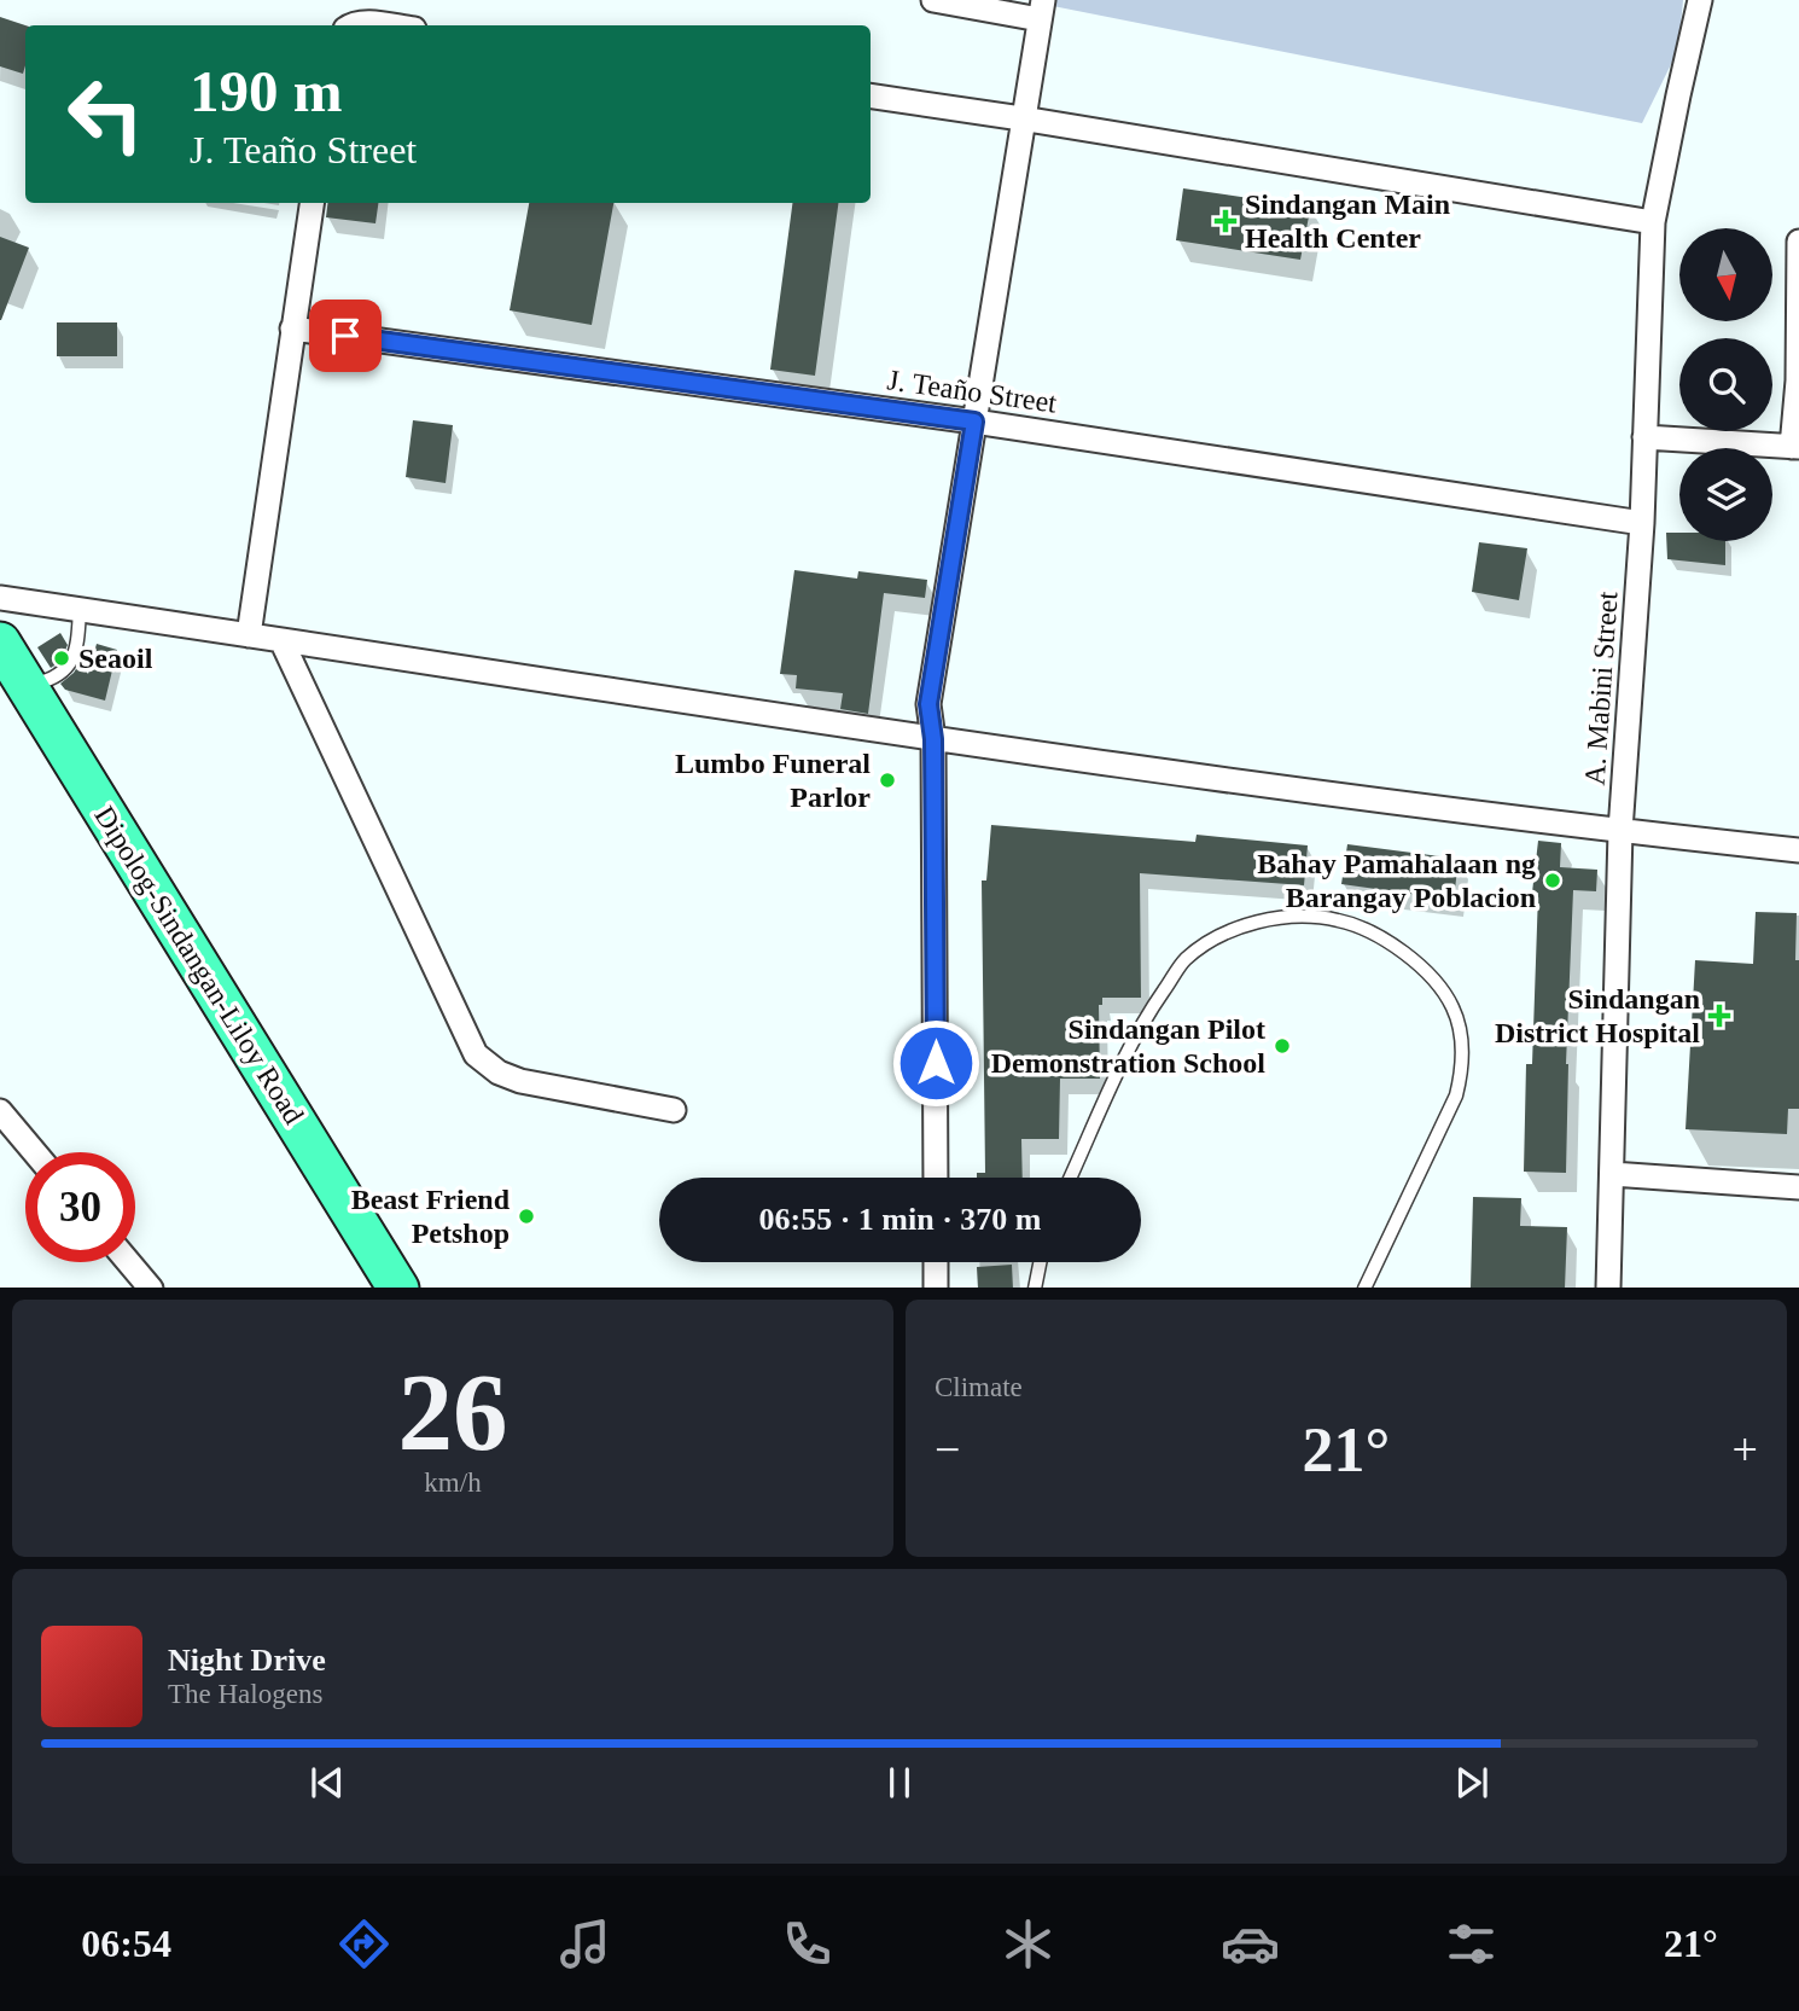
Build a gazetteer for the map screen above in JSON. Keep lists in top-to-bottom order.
{
  "streets": {
    "highway": ["Dipolog-Sindangan-Liloy Road"],
    "street": ["J. Teaño Street", "A. Mabini Street"]
  },
  "crossings": [
    ["J. Teaño Street", "A. Mabini Street"]
  ],
  "places": {
    "health": ["Sindangan Main Health Center", "Sindangan District Hospital"],
    "other": [
      "Seaoil",
      "Lumbo Funeral Parlor",
      "Bahay Pamahalaan ng Barangay Poblacion",
      "Sindangan Pilot Demonstration School",
      "Beast Friend Petshop"
    ]
  },
  "north": "bottom",
  "page": {
    "turn": ["190 m", "J. Teaño Street"],
    "limit": "30",
    "trip": "06:55 · 1 min · 370 m",
    "tile": [
      ["26", "km/h"],
      "Climate"
    ],
    "heat": ["−", "21°", "+"],
    "song": ["Night Drive", "The Halogens"],
    "tabs": ["06:54", "21°"]
  }
}
